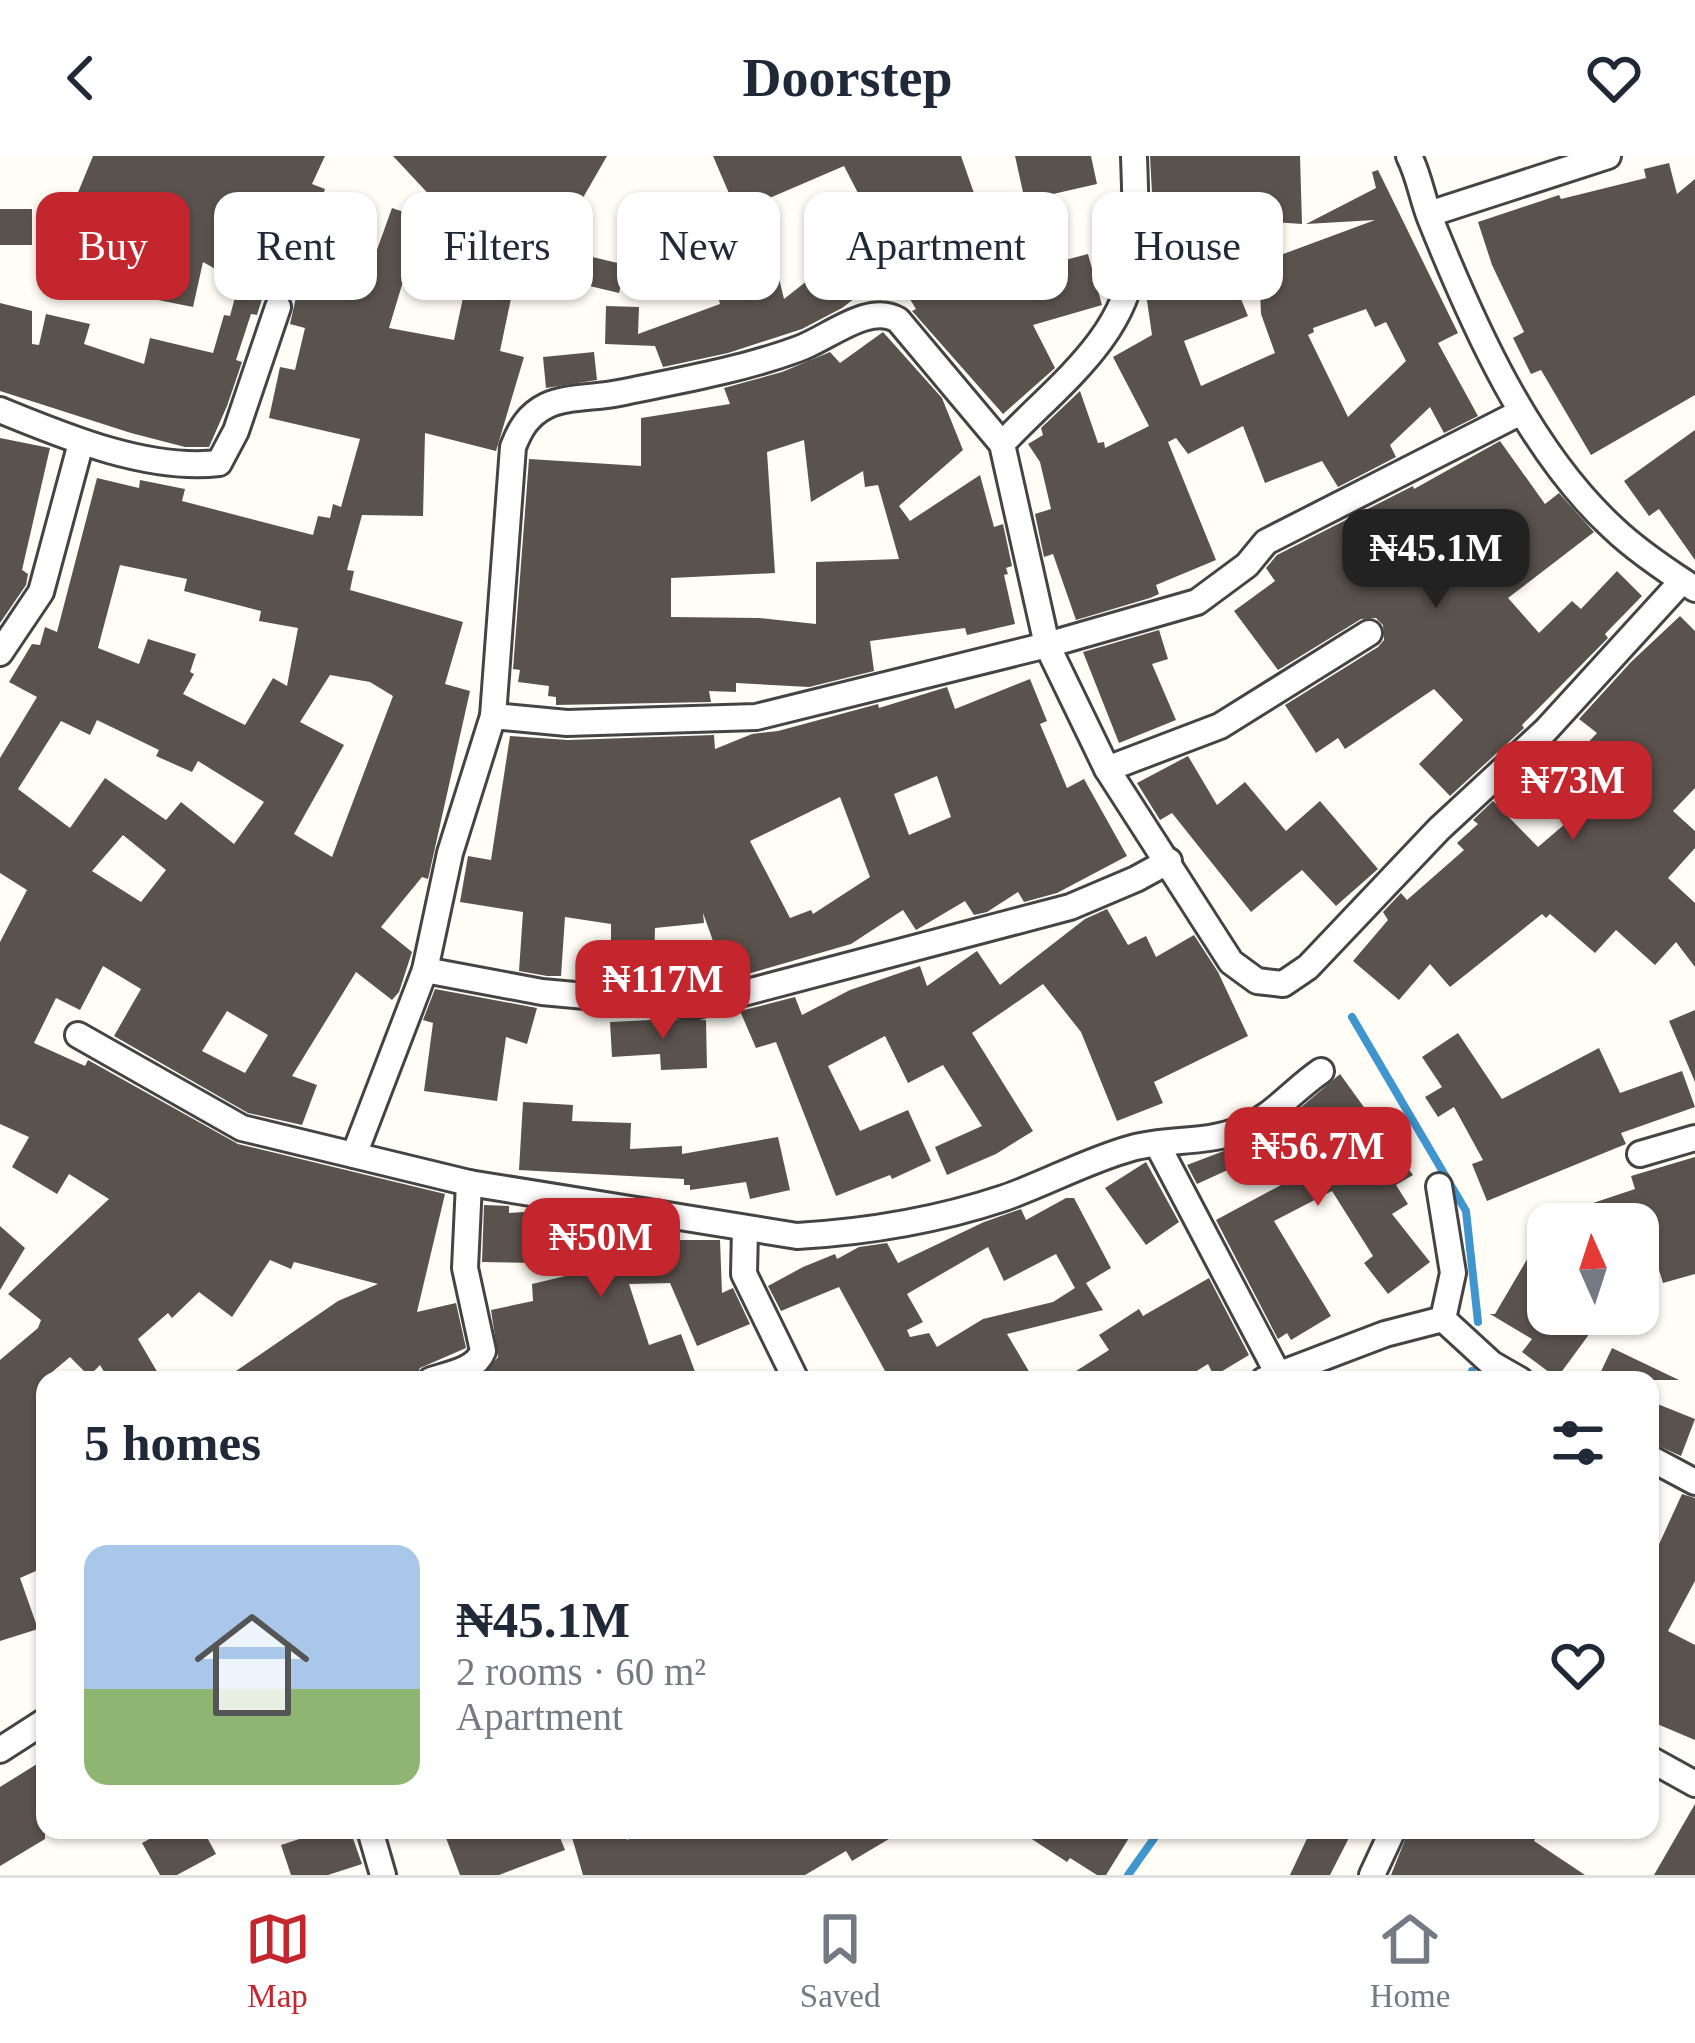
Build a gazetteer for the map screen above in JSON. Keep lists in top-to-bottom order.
{
  "north": "top",
  "page": {
    "header": "Doorstep",
    "chip": [
      "Buy",
      "Rent",
      "Filters",
      "New",
      "Apartment",
      "House"
    ],
    "price": [
      "₦45.1M",
      "₦73M",
      "₦117M",
      "₦56.7M",
      "₦50M"
    ],
    "heading": "5 homes",
    "list": [
      {
        "name": "₦45.1M",
        "note": "2 rooms · 60 m² · Apartment"
      }
    ],
    "tabs": ["Map", "Saved", "Home"]
  }
}
